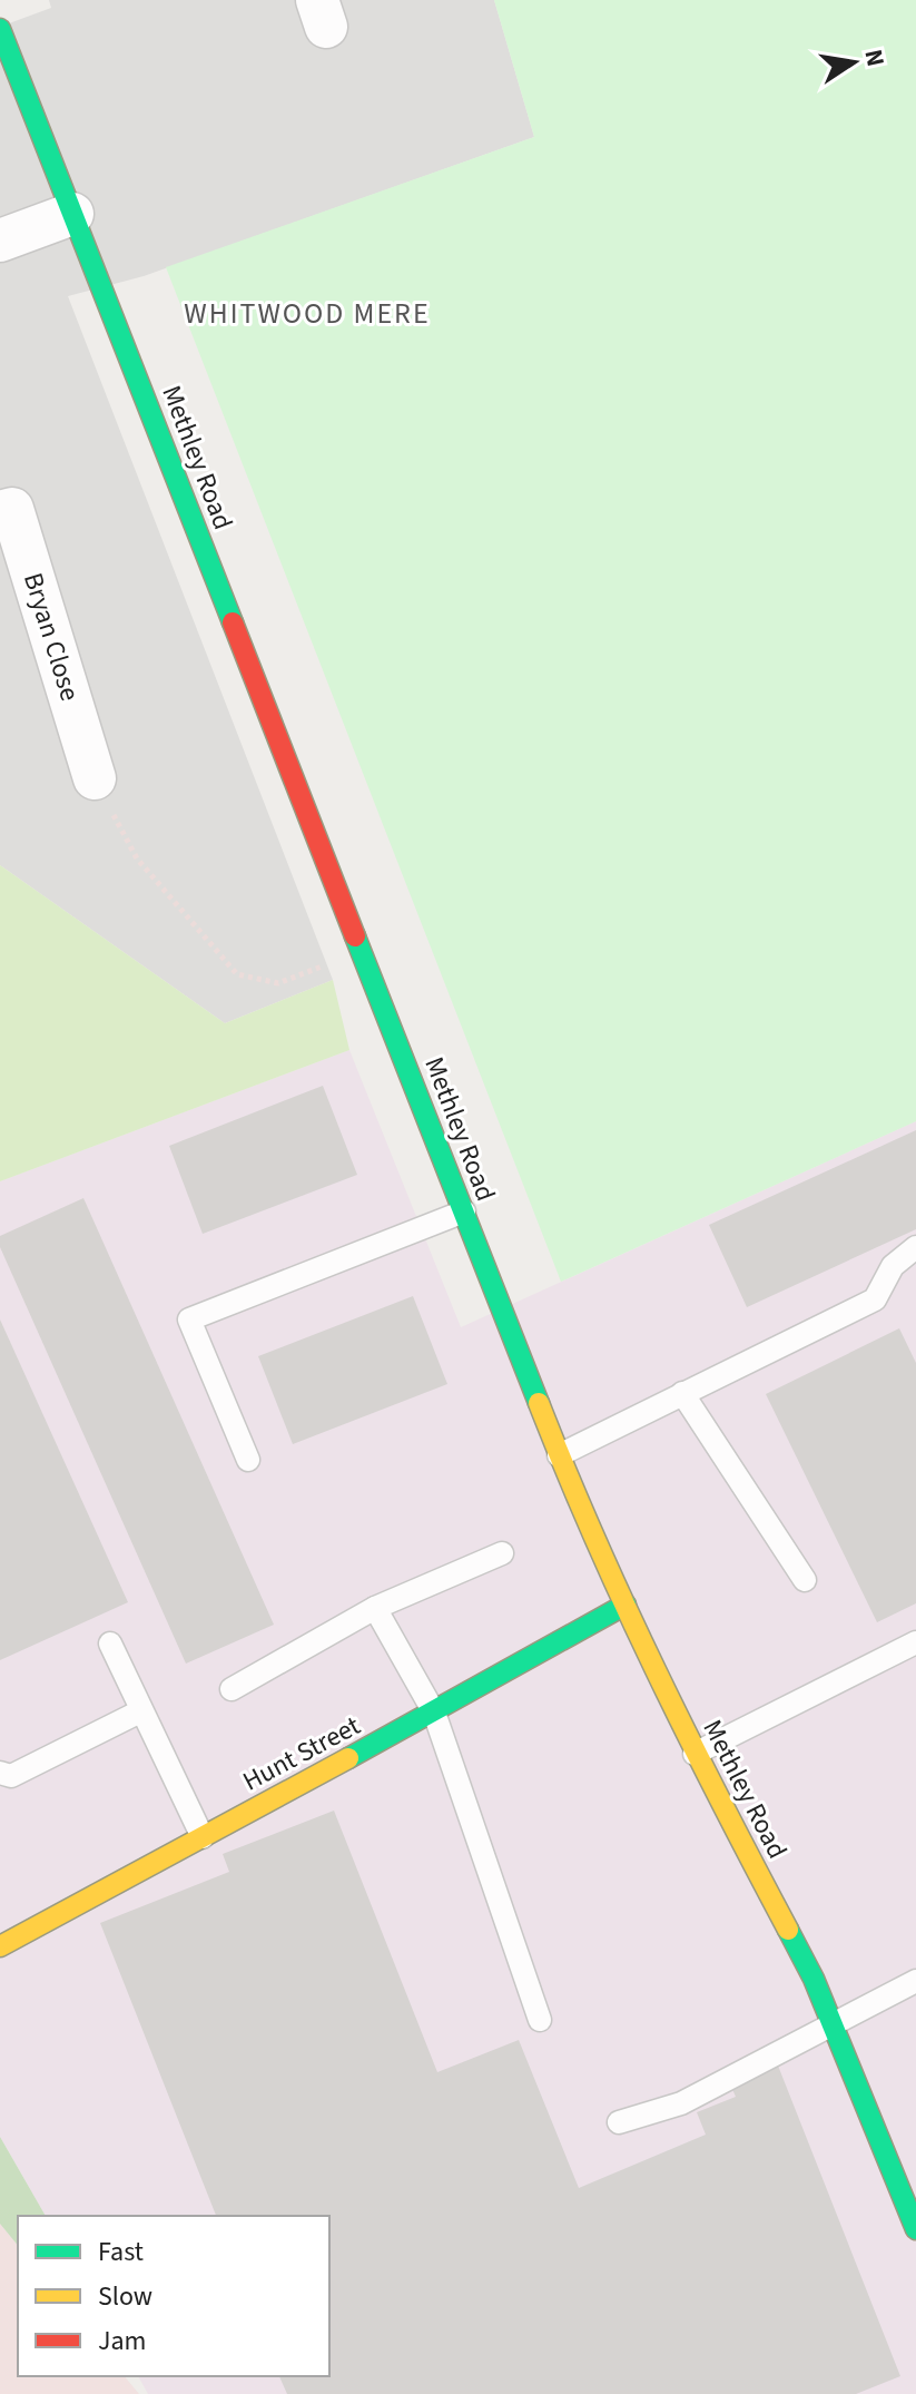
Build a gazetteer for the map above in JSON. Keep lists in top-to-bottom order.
{
  "streets": {
    "main road": ["Methley Road", "Hunt Street"],
    "street": ["Bryan Close"]
  },
  "crossings": [
    ["Methley Road", "Hunt Street"]
  ],
  "districts": ["WHITWOOD MERE"],
  "legend": ["Fast", "Slow", "Jam"],
  "north": "right"
}
